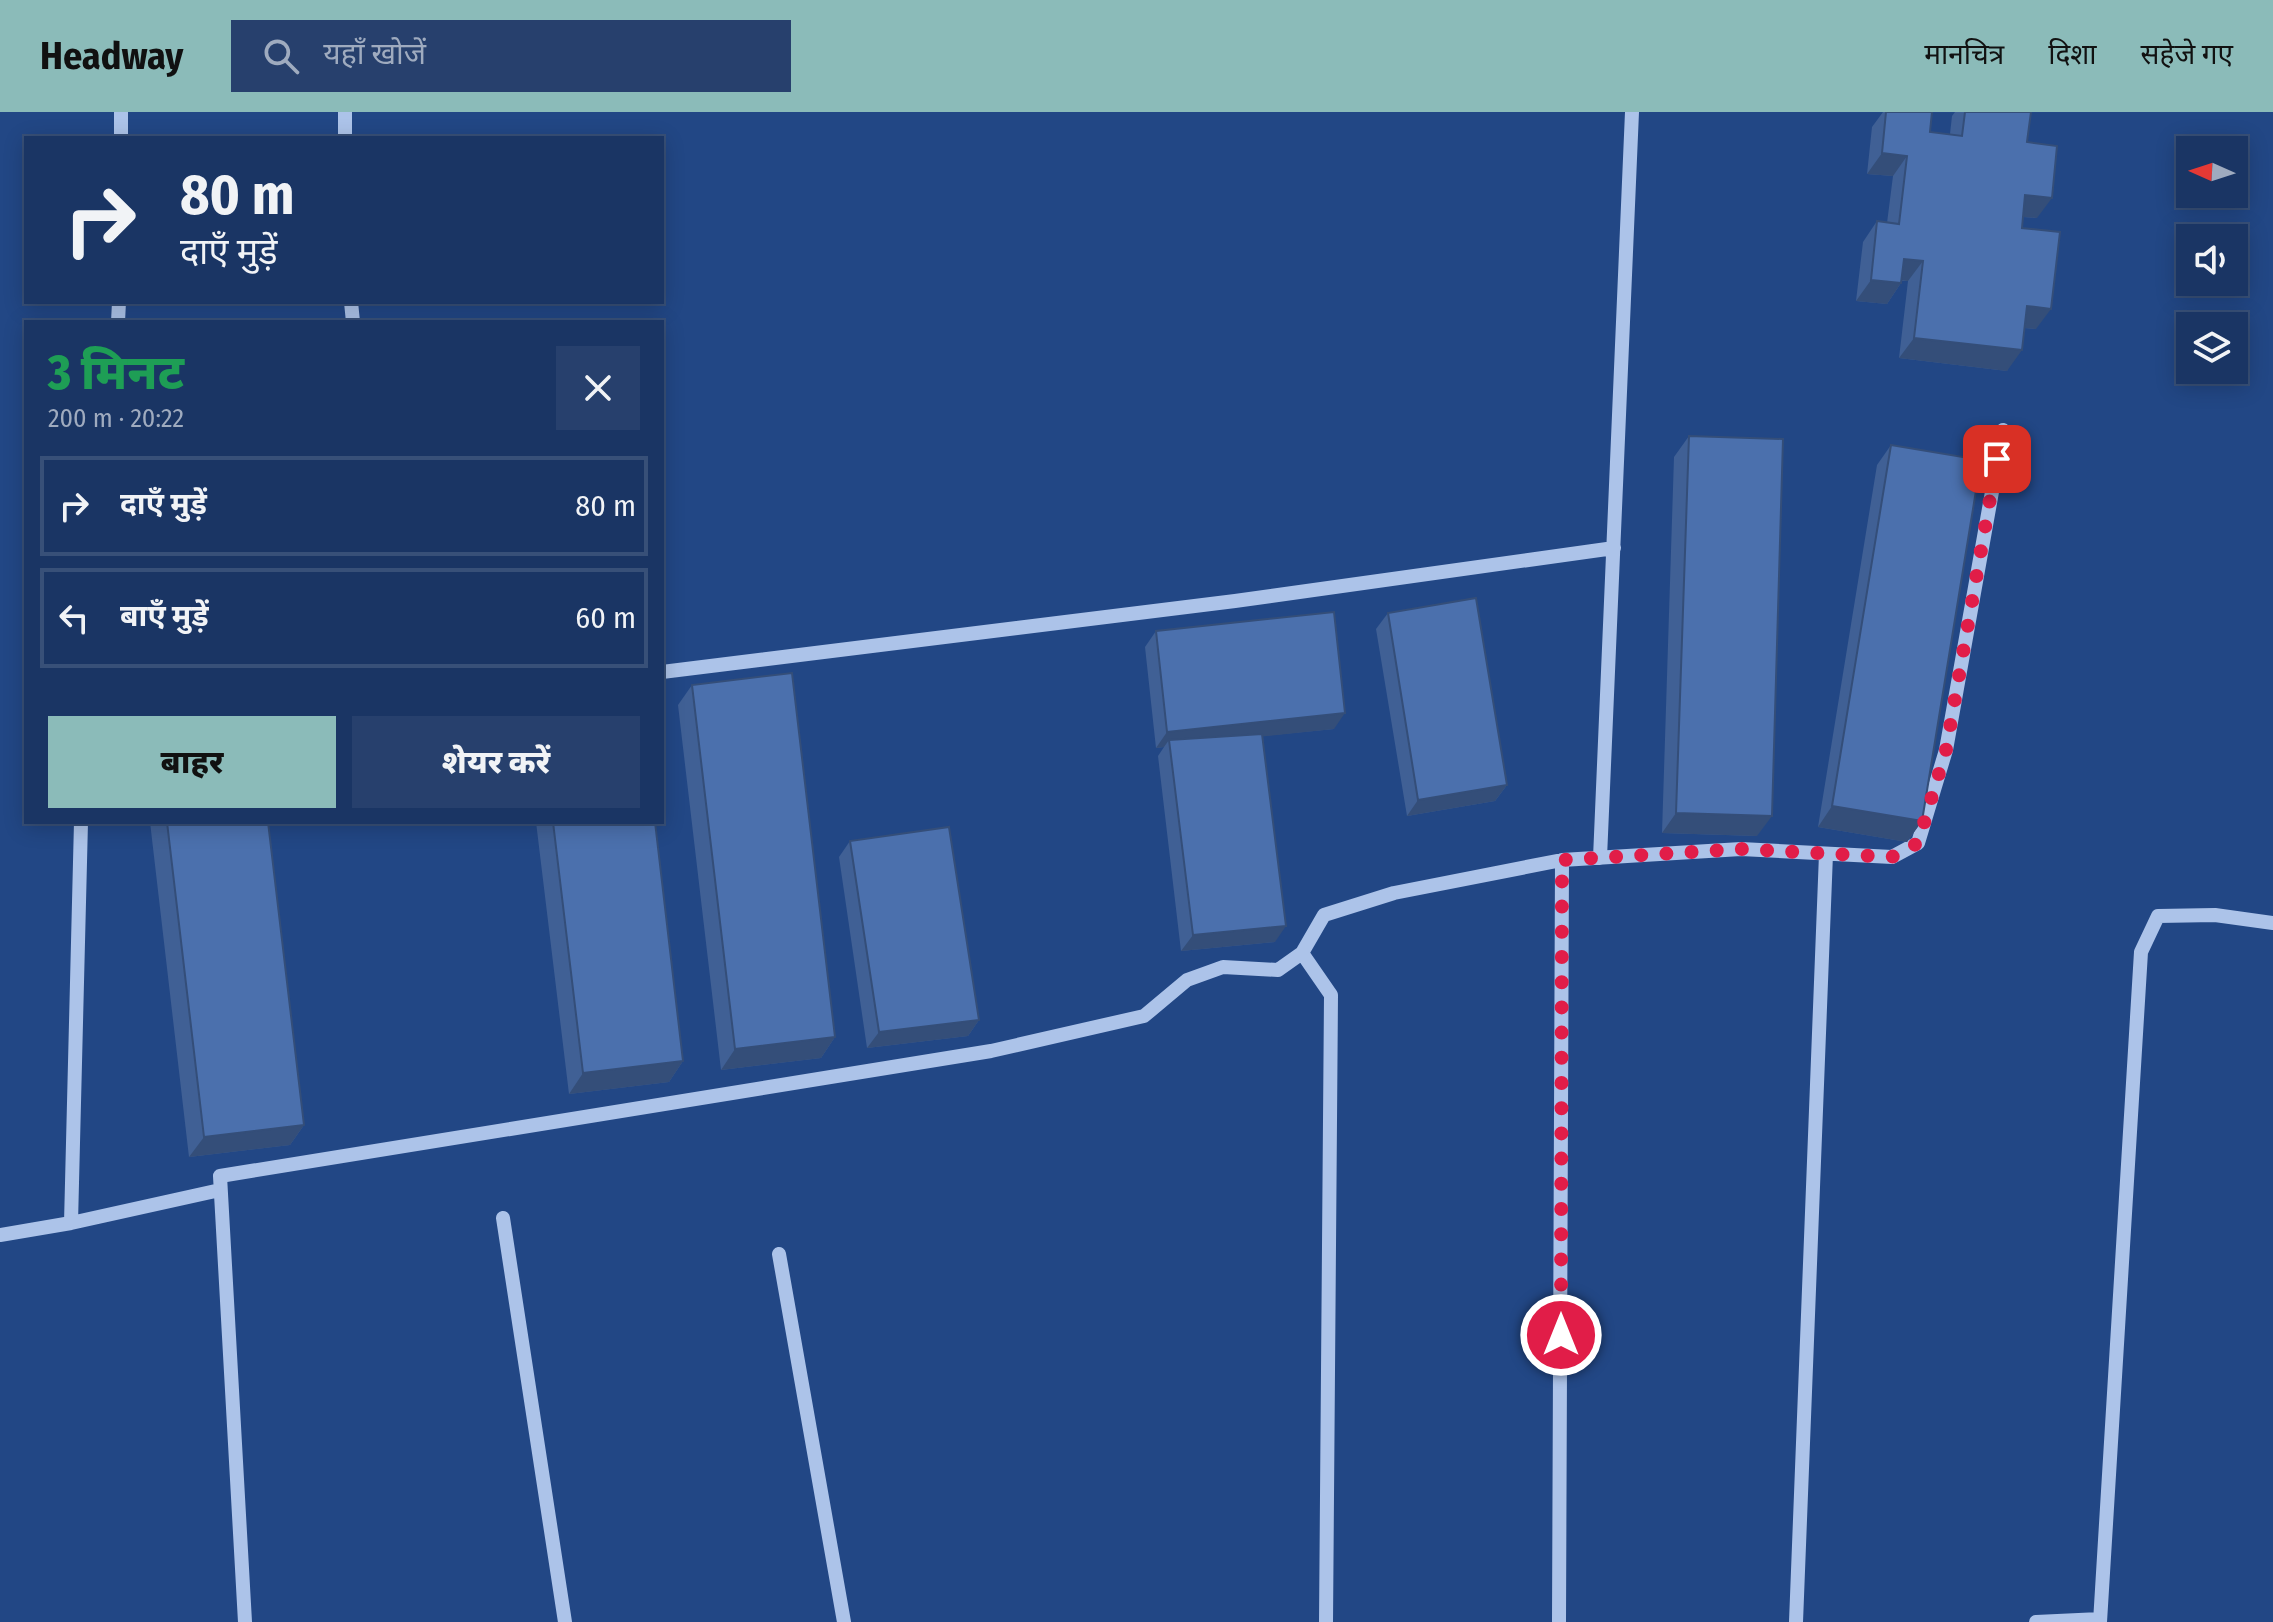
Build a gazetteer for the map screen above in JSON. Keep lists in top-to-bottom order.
{
  "north": "left",
  "page": {
    "header": "Headway",
    "search": "यहाँ खोजें",
    "nav": ["मानचित्र", "दिशा", "सहेजे गए"],
    "turn": ["80 m", "दाएँ मुड़ें"],
    "heading": ["3 मिनट", "200 m · 20:22"],
    "list": [
      {
        "name": "दाएँ मुड़ें",
        "value": "80 m"
      },
      {
        "name": "बाएँ मुड़ें",
        "value": "60 m"
      }
    ],
    "buttons": ["बाहर", "शेयर करें"]
  }
}
